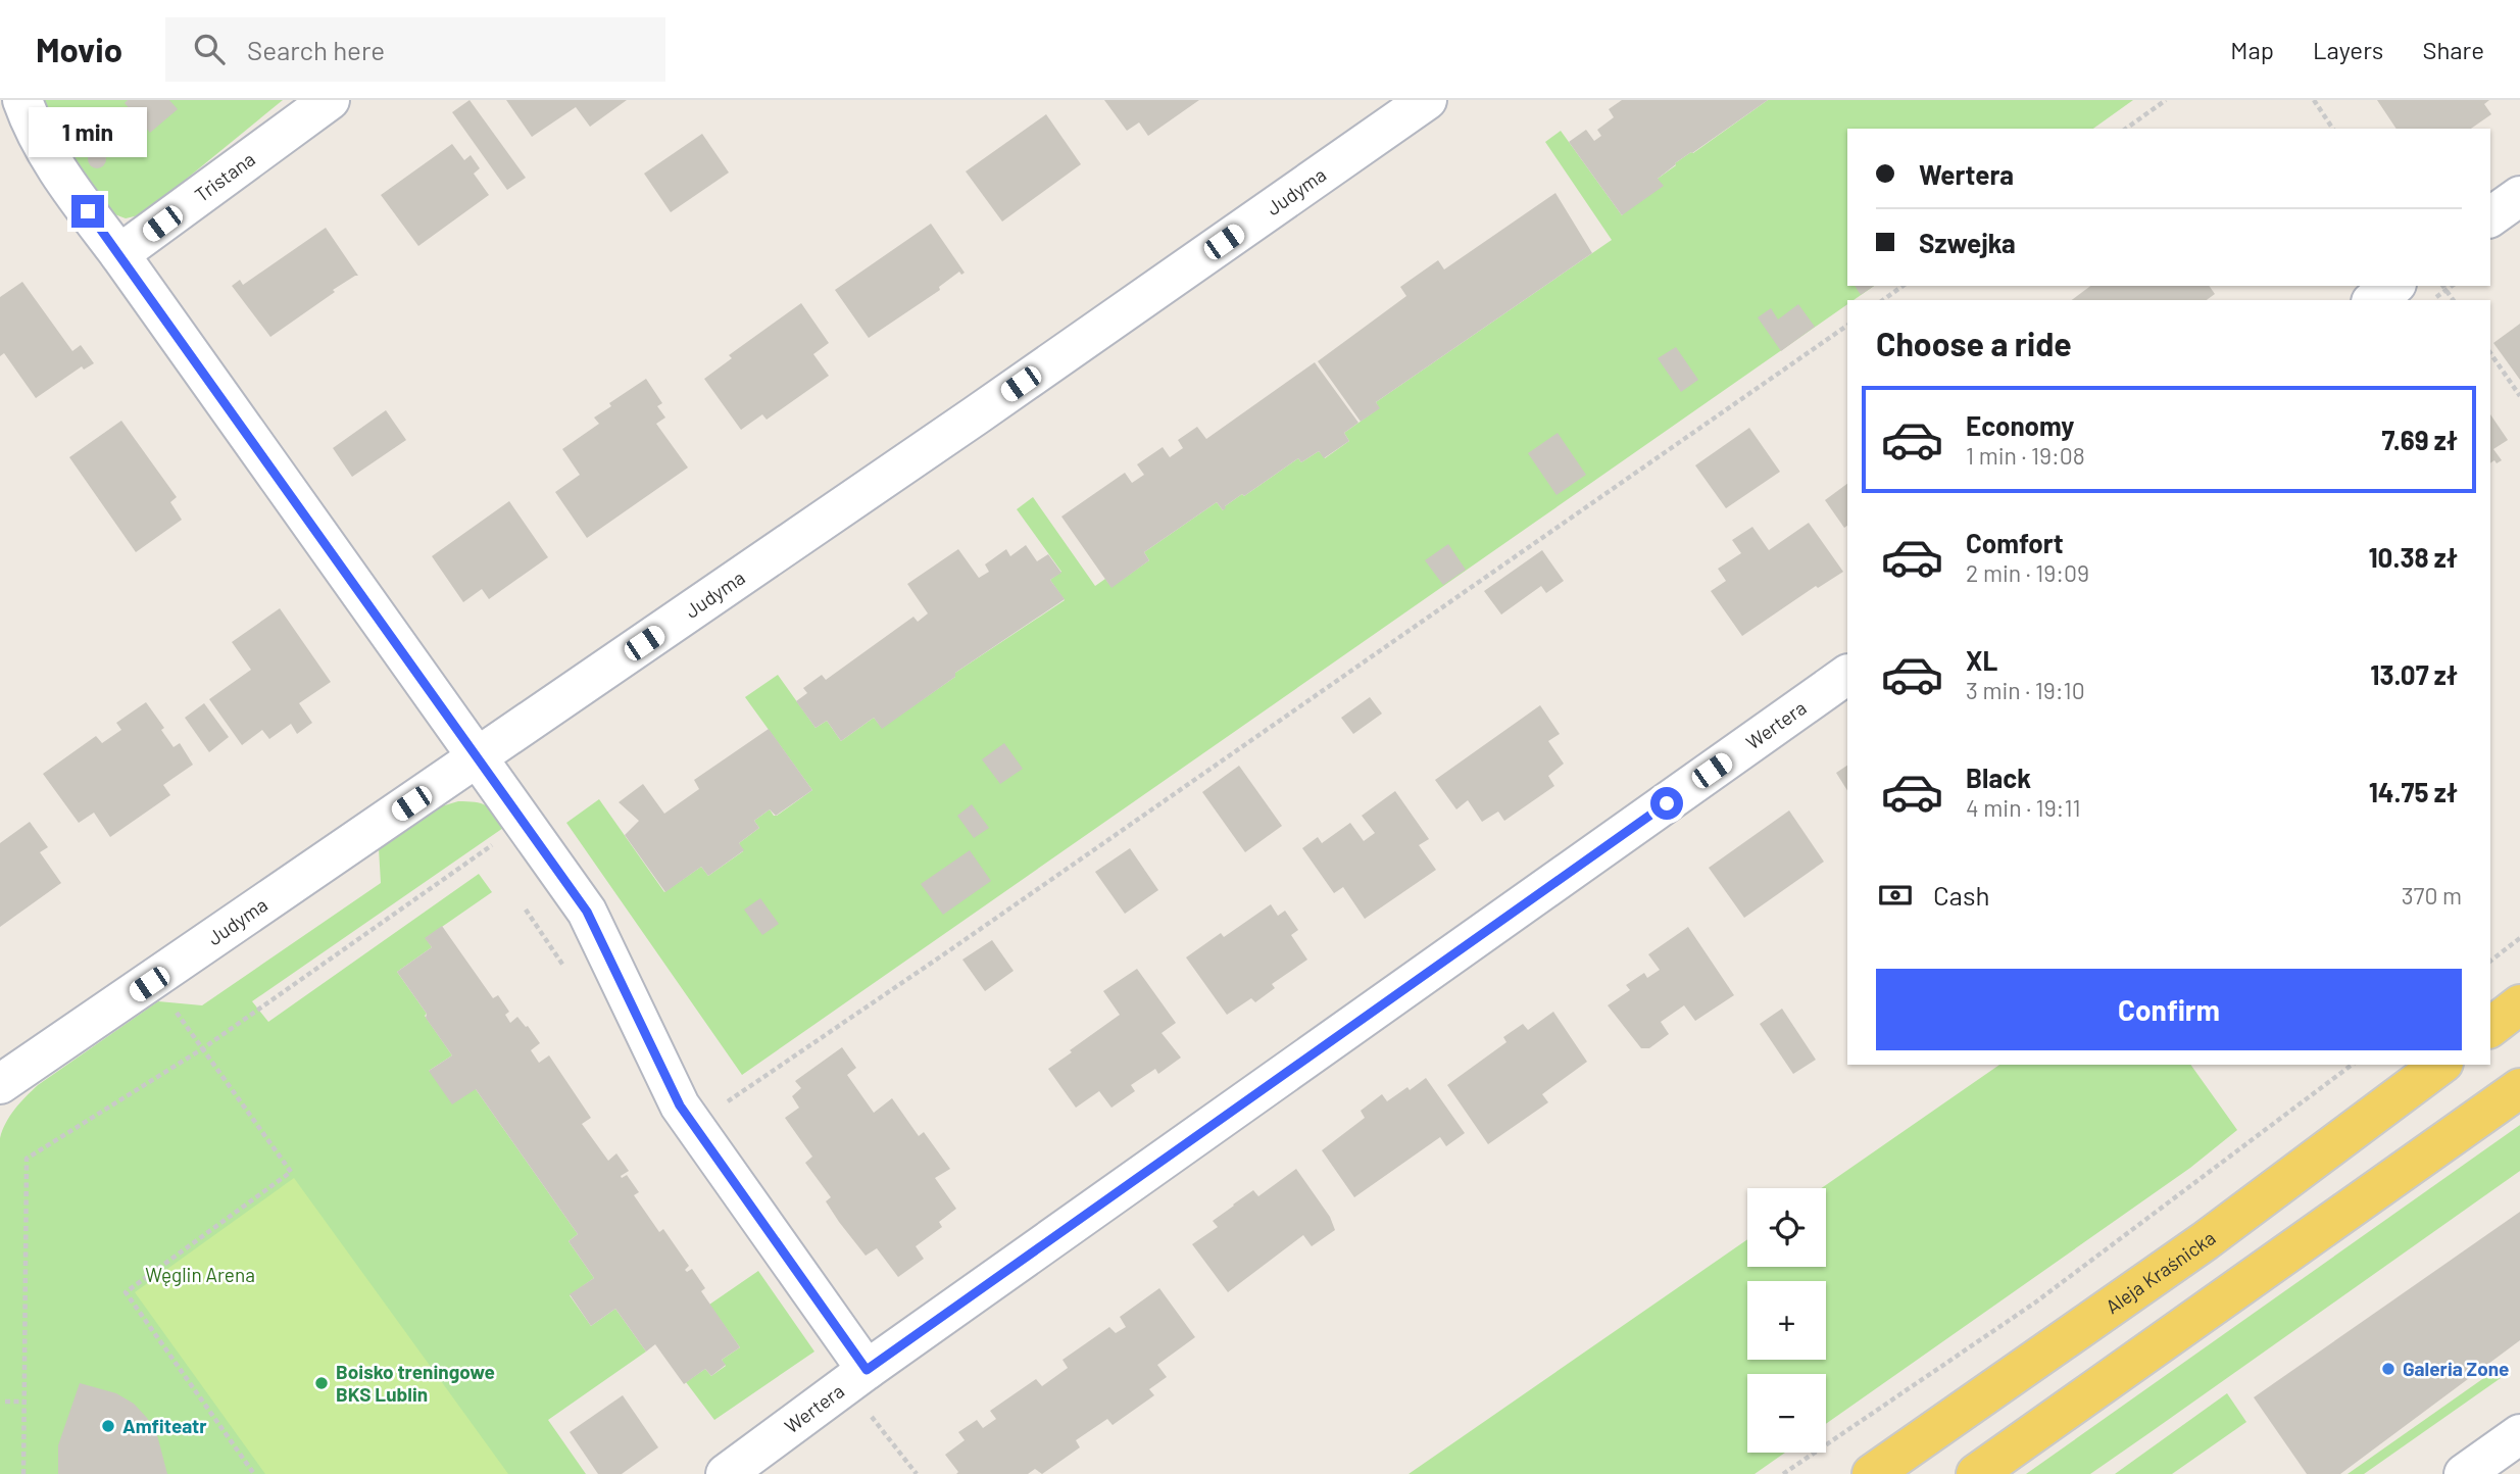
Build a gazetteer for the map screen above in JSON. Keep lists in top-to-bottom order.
{
  "streets": {
    "main road": ["Aleja Kraśnicka"],
    "street": ["Tristana", "Judyma", "Wertera"]
  },
  "parks": ["Węglin Arena"],
  "places": ["Galeria Zone", "Boisko treningowe BKS Lublin", "Amfiteatr"],
  "page": {
    "header": "Movio",
    "search": "Search here",
    "nav": ["Map", "Layers", "Share"],
    "bubble": "1 min",
    "banner": ["Wertera", "Szwejka"],
    "heading": "Choose a ride",
    "list": [
      {
        "name": "Economy",
        "note": "1 min · 19:08",
        "value": "7.69 zł"
      },
      {
        "name": "Comfort",
        "note": "2 min · 19:09",
        "value": "10.38 zł"
      },
      {
        "name": "XL",
        "note": "3 min · 19:10",
        "value": "13.07 zł"
      },
      {
        "name": "Black",
        "note": "4 min · 19:11",
        "value": "14.75 zł"
      }
    ],
    "pay": ["Cash", "370 m"],
    "buttons": "Confirm",
    "map_buttons": ["+", "−"]
  }
}
